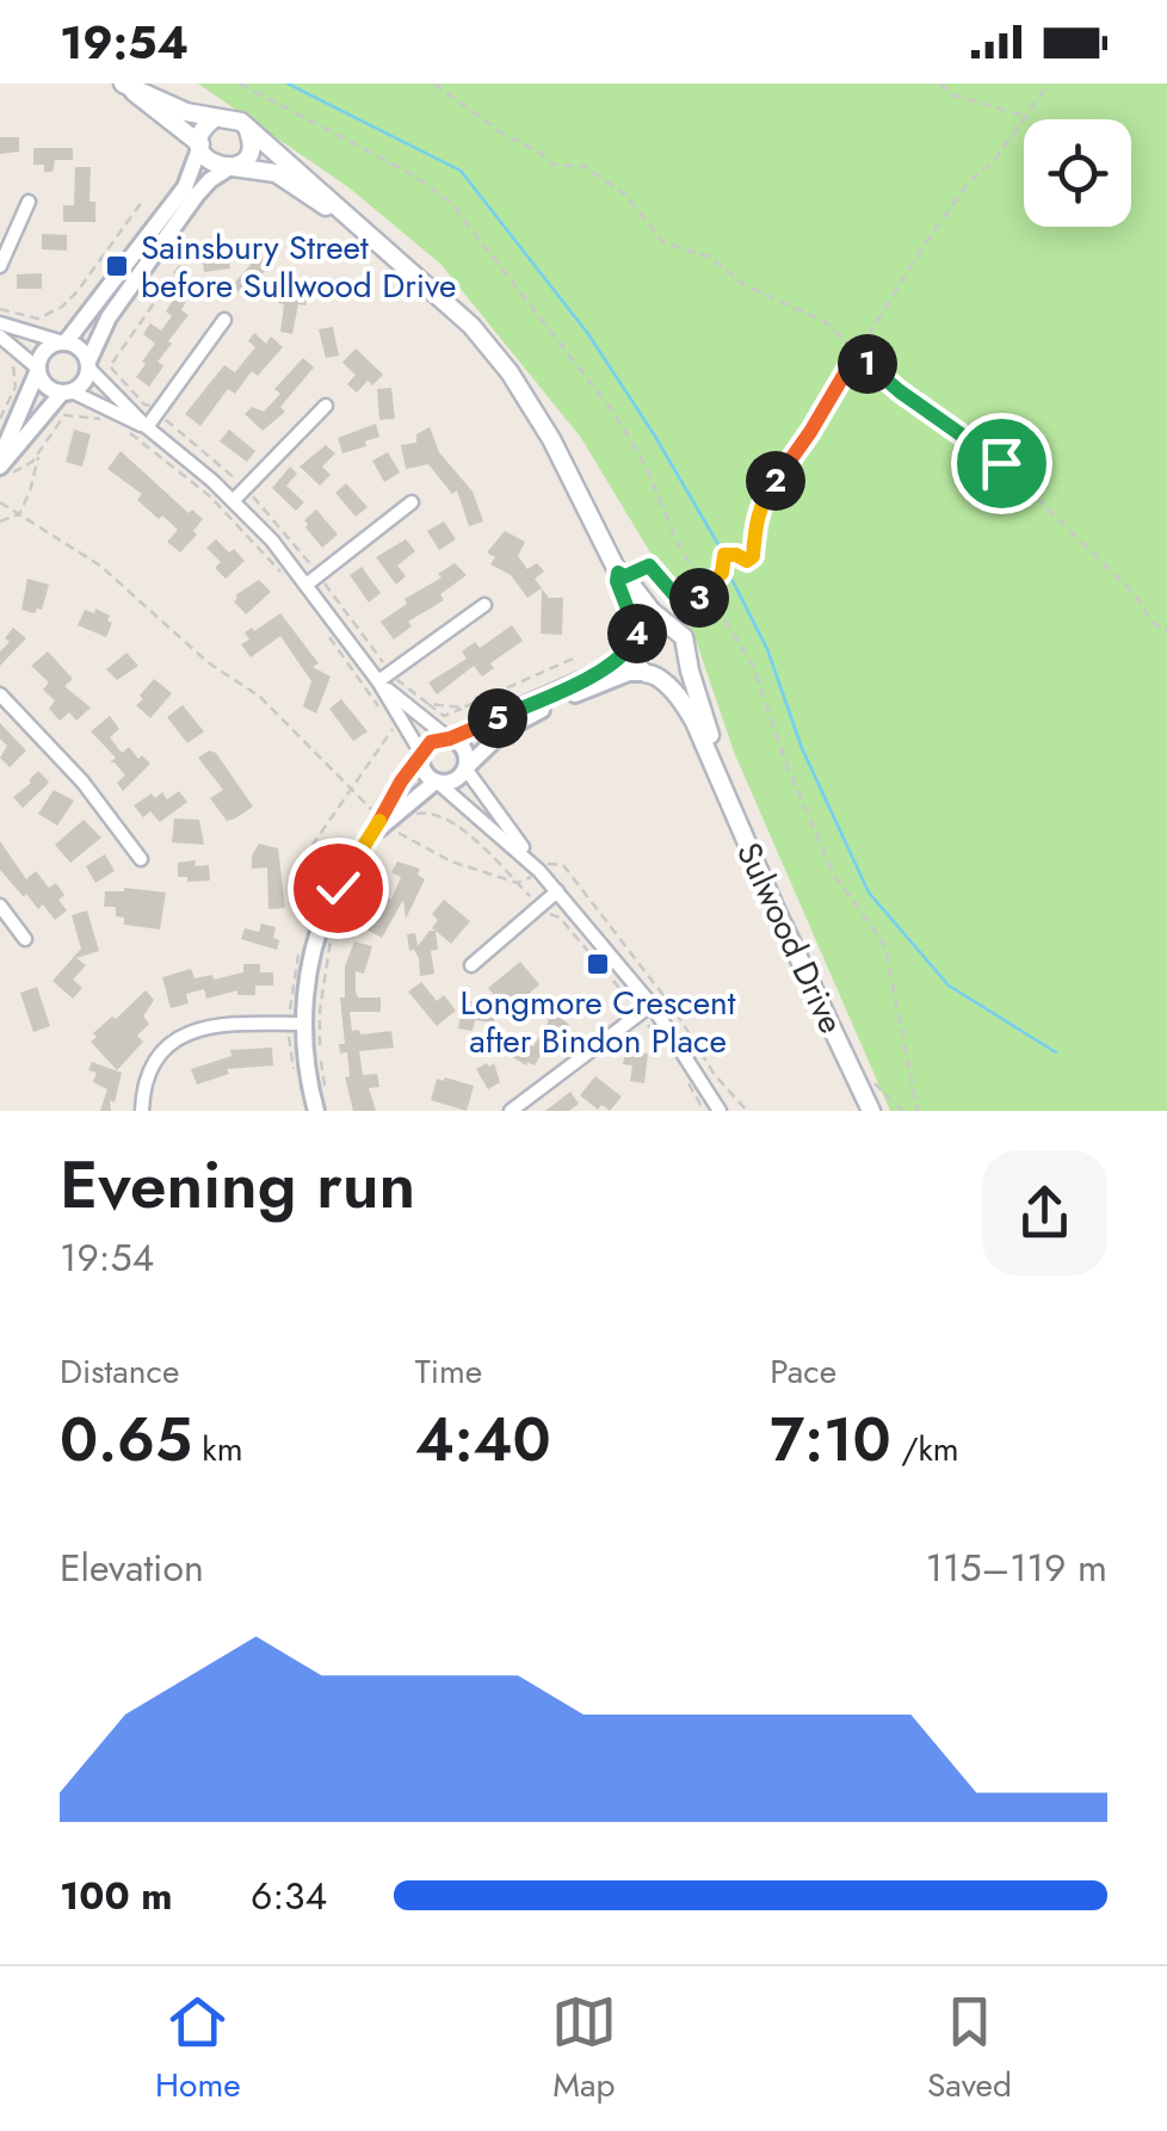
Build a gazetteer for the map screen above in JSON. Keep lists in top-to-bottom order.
{
  "streets": {
    "main road": ["Sulwood Drive"]
  },
  "places": {
    "transit": ["Sainsbury Street before Sullwood Drive", "Longmore Crescent after Bindon Place"]
  },
  "page": {
    "status": "19:54",
    "pins": [
      "1",
      "2",
      "3",
      "4",
      "5"
    ],
    "heading": ["Evening run", "19:54"],
    "stats": [
      ["Distance", "0.65 km"],
      ["Time", "4:40"],
      ["Pace", "7:10 /km"]
    ],
    "chart": ["Elevation", "115–119 m"],
    "list": [
      {
        "name": "100 m",
        "note": "6:34"
      }
    ],
    "tabs": ["Home", "Map", "Saved"]
  }
}
